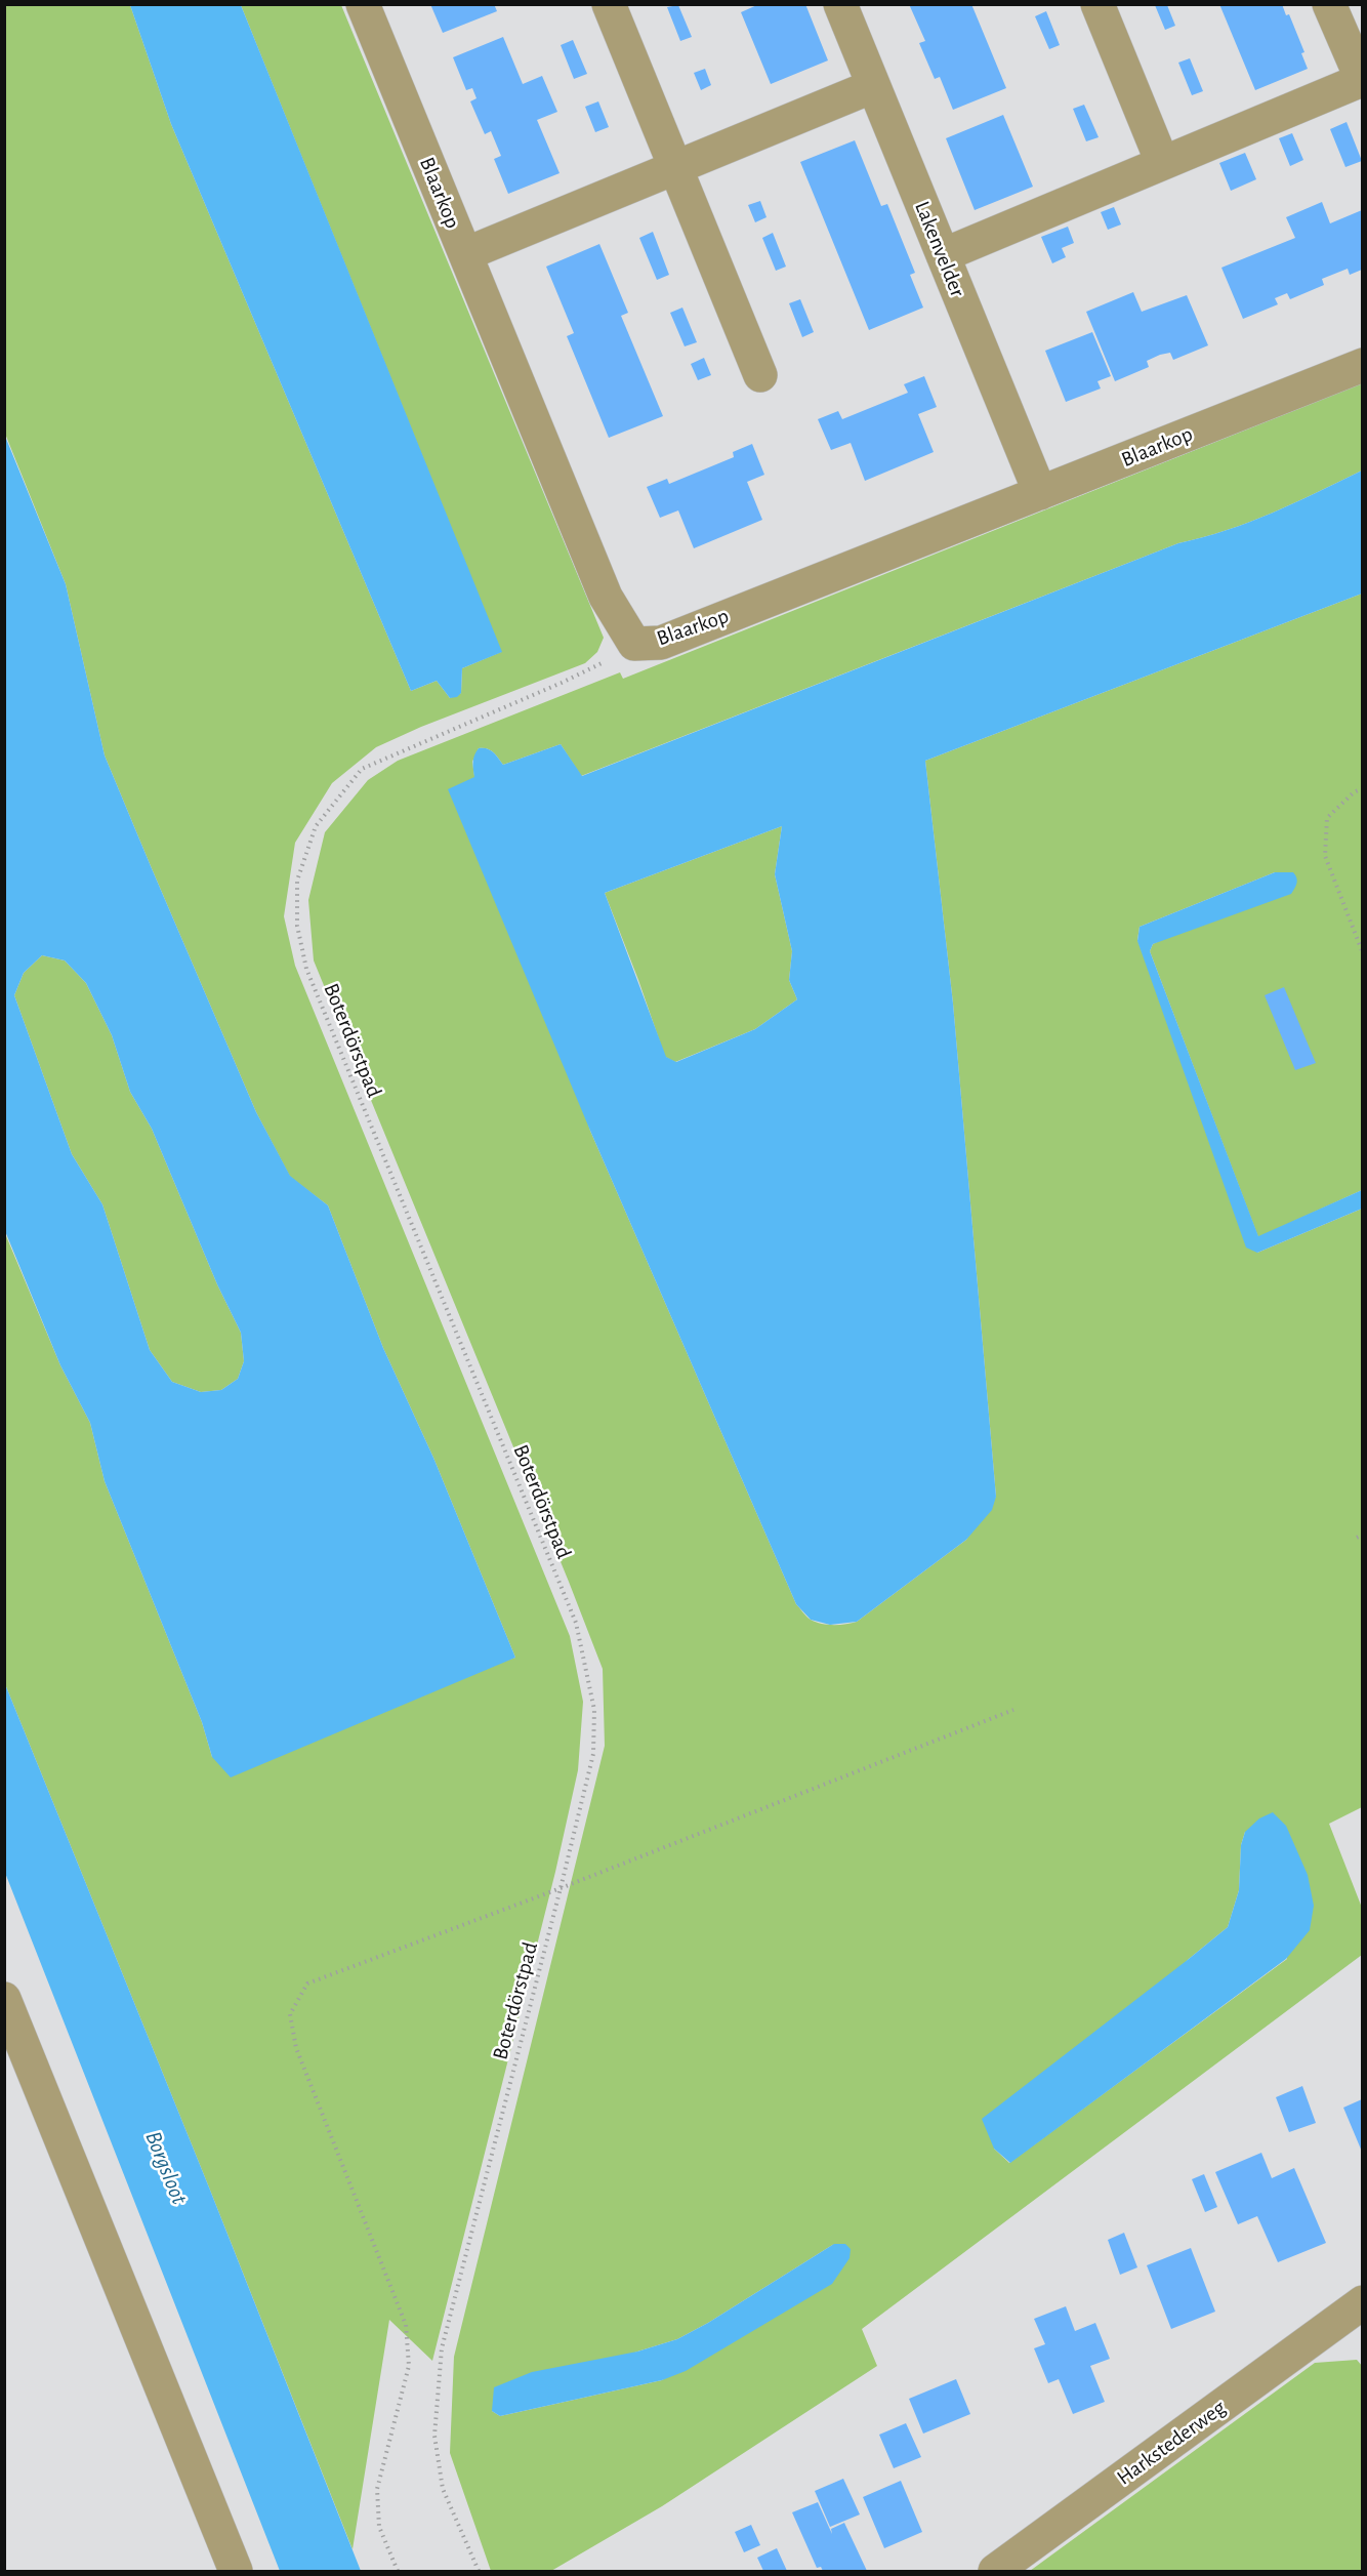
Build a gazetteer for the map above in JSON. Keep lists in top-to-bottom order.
{
  "streets": {
    "street": ["Blaarkop", "Lakenvelder", "Harkstederweg"],
    "path": ["Boterdörstpad"]
  },
  "crossings": [
    ["Blaarkop", "Lakenvelder"],
    ["Blaarkop", "Boterdörstpad"]
  ],
  "water": ["Borgsloot"]
}
